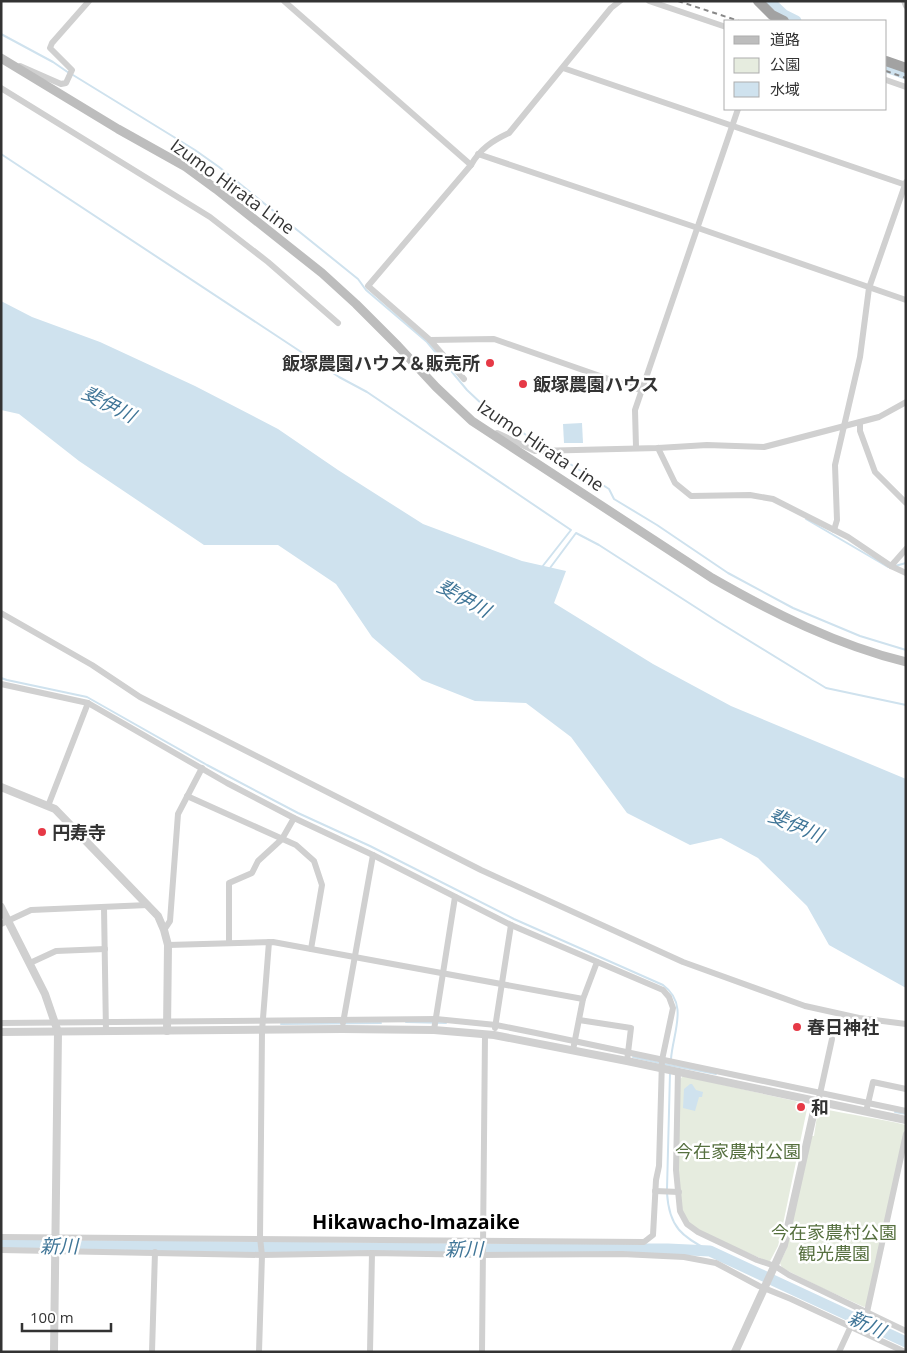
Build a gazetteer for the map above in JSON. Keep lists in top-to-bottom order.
{
  "streets": {
    "main road": ["Izumo Hirata Line"]
  },
  "districts": ["Hikawacho-Imazaike"],
  "water": ["斐伊川", "新川"],
  "parks": ["今在家農村公園", "今在家農村公園 観光農園"],
  "places": [
    "飯塚農園ハウス＆販売所",
    "飯塚農園ハウス",
    "円寿寺",
    "春日神社",
    "和"
  ],
  "legend": ["道路", "公園", "水域"],
  "scale_bar": "100 m"
}
